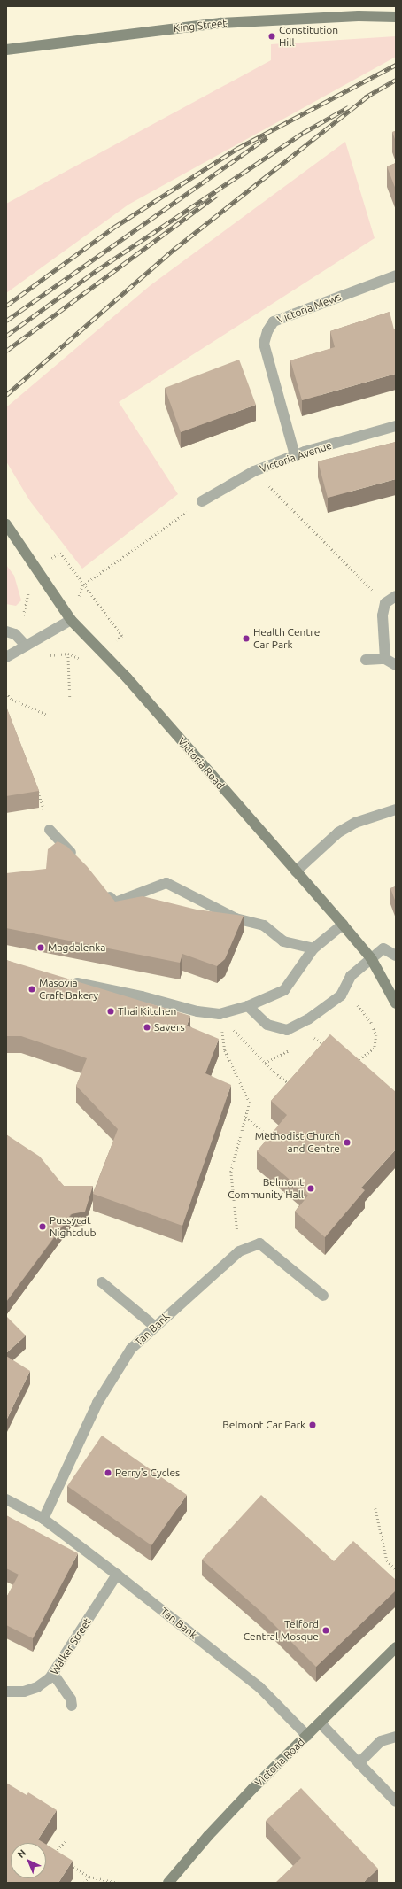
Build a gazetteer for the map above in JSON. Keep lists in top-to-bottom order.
{
  "streets": {
    "street": [
      "King Street",
      "Victoria Mews",
      "Victoria Avenue",
      "Victoria Road",
      "Tan Bank",
      "Walker Street"
    ]
  },
  "crossings": [
    ["Victoria Mews", "Victoria Avenue"],
    ["Victoria Road", "Tan Bank"],
    ["Tan Bank", "Walker Street"]
  ],
  "places": [
    "Constitution Hill",
    "Health Centre Car Park",
    "Magdalenka",
    "Masovia Craft Bakery",
    "Thai Kitchen",
    "Savers",
    "Methodist Church and Centre",
    "Belmont Community Hall",
    "Pussycat Nightclub",
    "Belmont Car Park",
    "Perry's Cycles",
    "Telford Central Mosque"
  ],
  "north": "top left"
}
